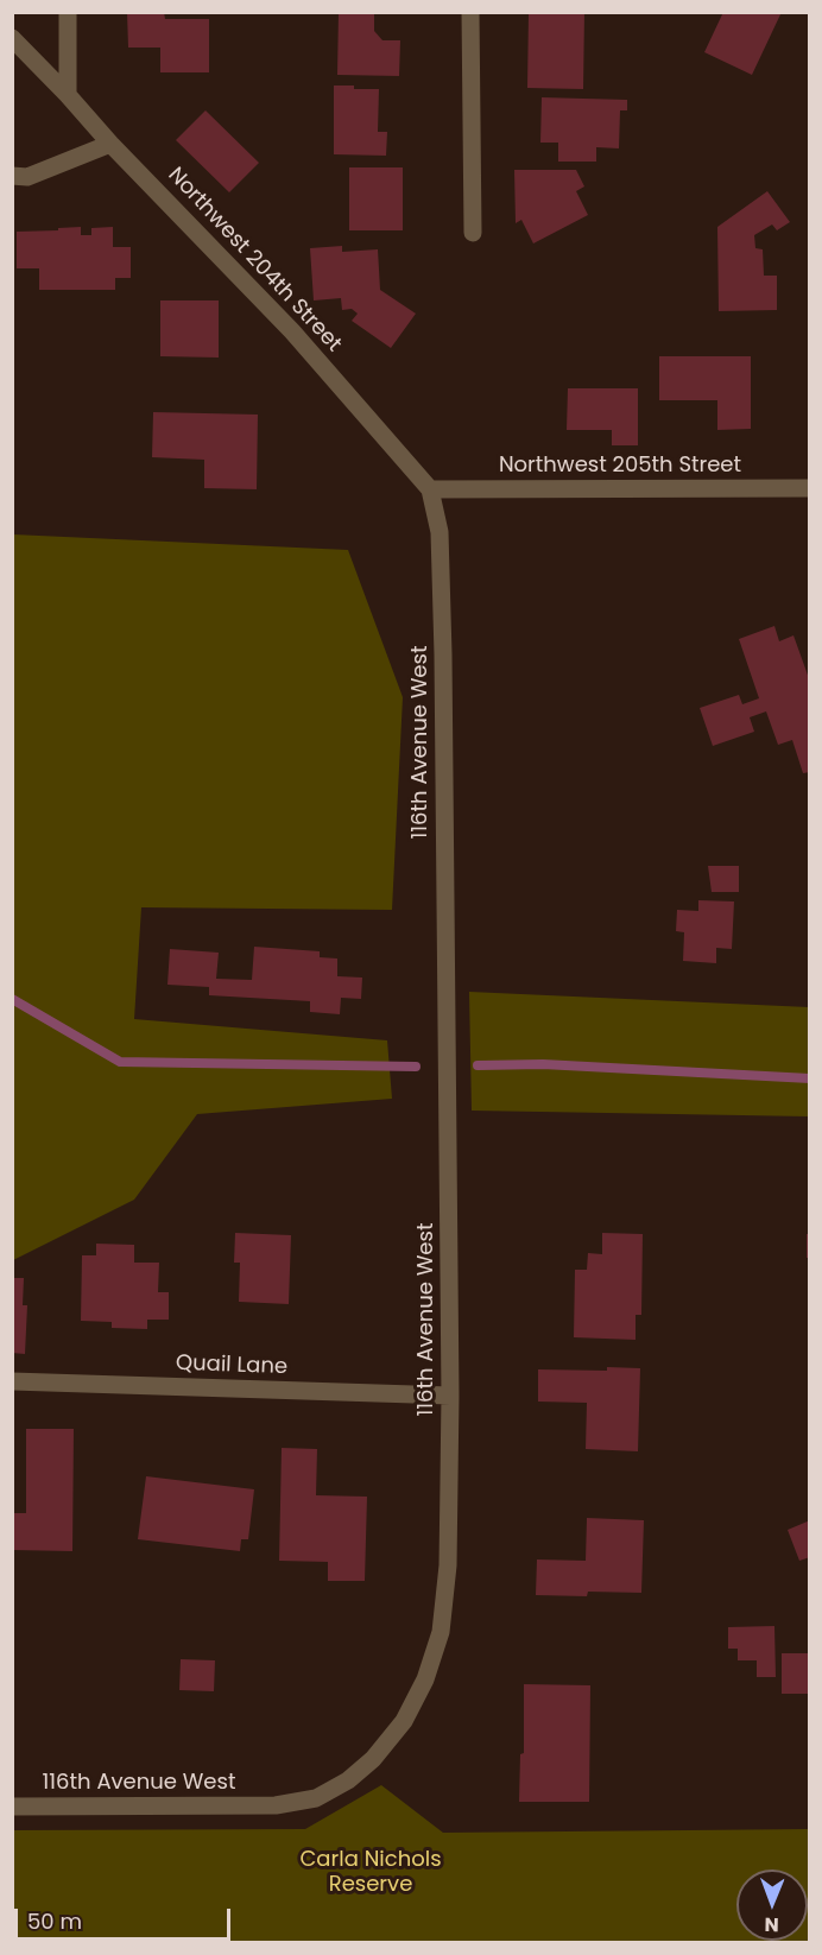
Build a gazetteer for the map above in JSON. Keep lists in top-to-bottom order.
{
  "streets": {
    "street": [
      "Northwest 204th Street",
      "Northwest 205th Street",
      "116th Avenue West",
      "Quail Lane"
    ]
  },
  "crossings": [
    ["Northwest 204th Street", "Northwest 205th Street"],
    ["Northwest 204th Street", "116th Avenue West"],
    ["Northwest 205th Street", "116th Avenue West"],
    ["116th Avenue West", "Quail Lane"]
  ],
  "parks": ["Carla Nichols Reserve"],
  "scale_bar": "50 m",
  "north": "bottom"
}
